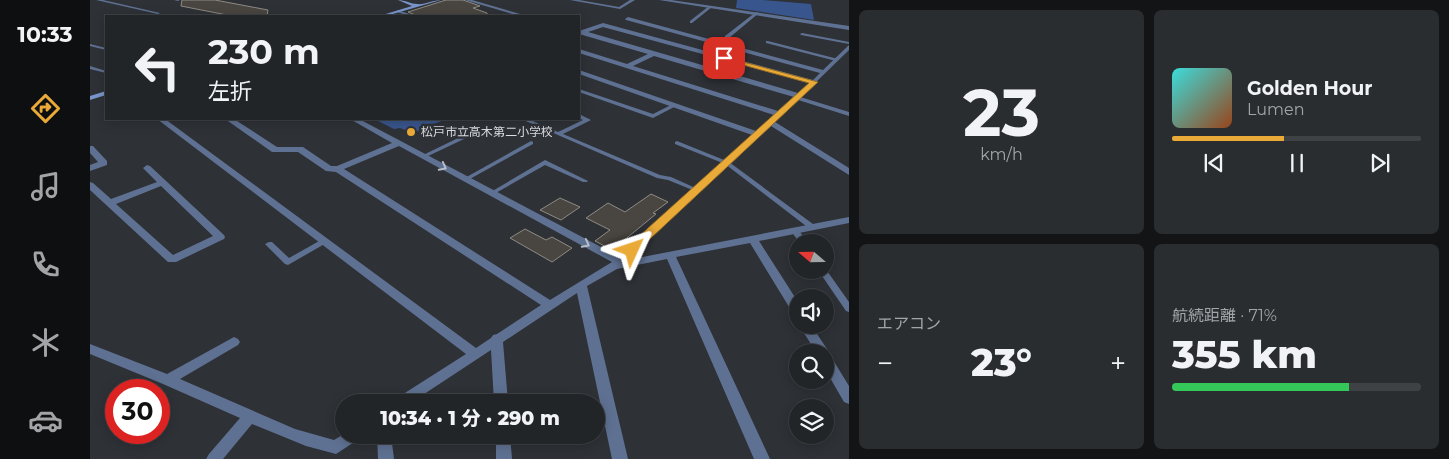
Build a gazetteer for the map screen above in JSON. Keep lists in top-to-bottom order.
{
  "places": ["松戸市立高木第二小学校"],
  "north": "left",
  "page": {
    "tabs": "10:33",
    "tile": [
      ["23", "km/h"],
      "エアコン",
      ["航続距離 · 71%", "355 km"]
    ],
    "turn": ["230 m", "左折"],
    "song": ["Golden Hour", "Lumen"],
    "heat": ["−", "23°", "+"],
    "limit": "30",
    "trip": "10:34 · 1 分 · 290 m"
  }
}
